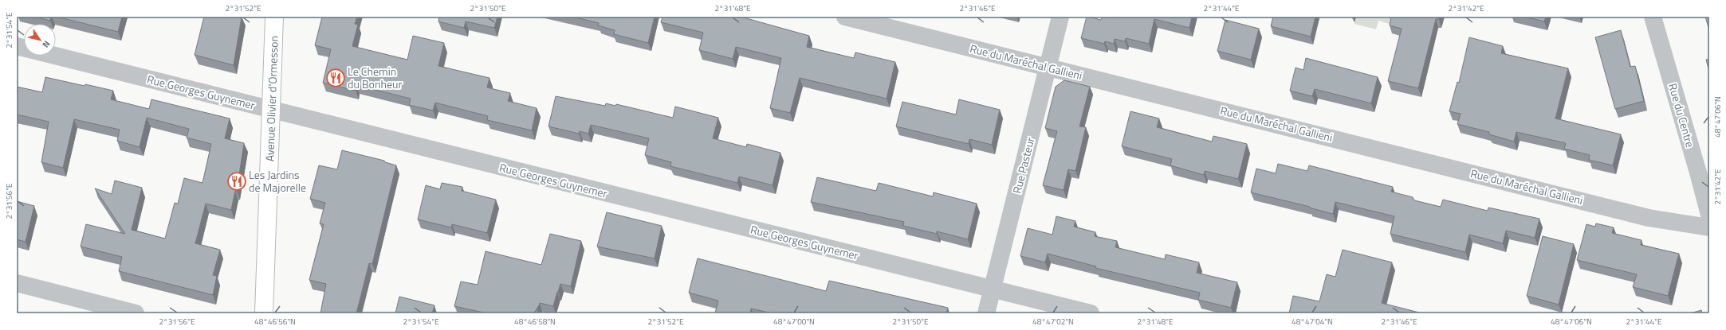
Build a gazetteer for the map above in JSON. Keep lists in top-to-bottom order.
{
  "streets": {
    "main road": ["Avenue Olivier d'Ormesson"],
    "street": [
      "Rue du Maréchal Gallieni",
      "Rue Georges Guynemer",
      "Rue du Centre",
      "Rue Pasteur"
    ]
  },
  "crossings": [
    ["Rue du Maréchal Gallieni", "Rue Pasteur"],
    ["Rue Georges Guynemer", "Avenue Olivier d'Ormesson"],
    ["Rue Georges Guynemer", "Rue Pasteur"]
  ],
  "places": {
    "restaurant": ["Le Chemin du Bonheur", "Les Jardins de Majorelle"]
  },
  "north": "bottom right",
  "coordinates": [
    "2°31'52\"E",
    "2°31'50\"E",
    "2°31'48\"E",
    "2°31'46\"E",
    "2°31'44\"E",
    "2°31'42\"E",
    "2°31'54\"E",
    "48°47'06\"N",
    "2°31'56\"E",
    "48°46'56\"N",
    "48°46'58\"N",
    "48°47'00\"N",
    "48°47'02\"N",
    "48°47'04\"N"
  ]
}
